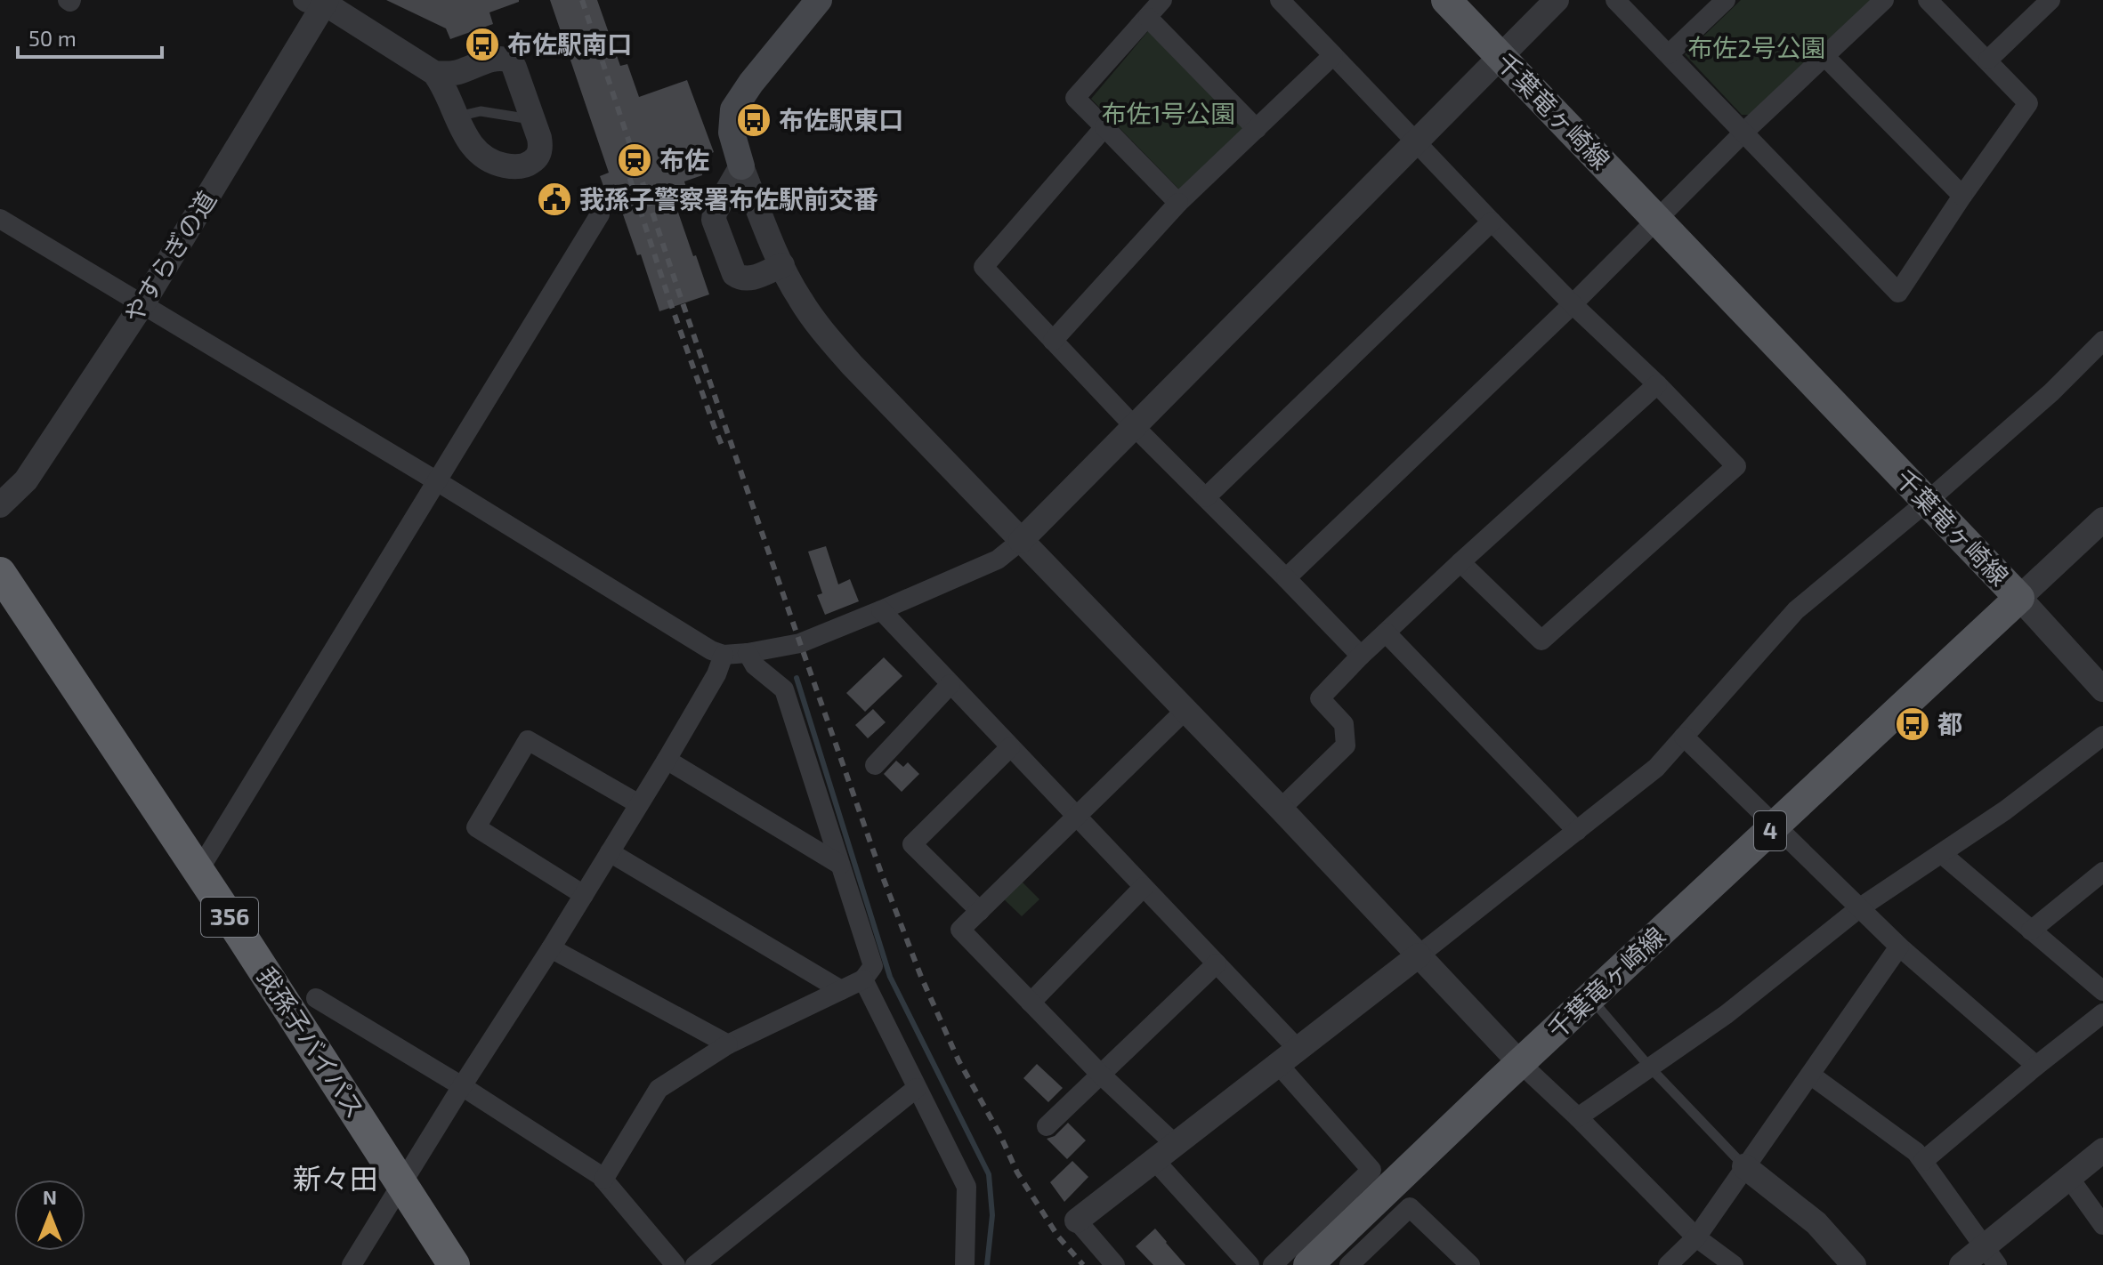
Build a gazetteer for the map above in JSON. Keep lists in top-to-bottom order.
{
  "streets": {
    "highway": ["356", "我孫子バイパス"],
    "main road": ["千葉竜ヶ崎線", "4"],
    "street": ["やすらぎの道"]
  },
  "districts": ["新々田"],
  "parks": ["布佐2号公園", "布佐1号公園"],
  "places": {
    "bus stop": ["布佐駅南口", "布佐駅東口", "都"],
    "station": ["布佐"],
    "public building": ["我孫子警察署布佐駅前交番"]
  },
  "scale_bar": "50 m",
  "north": "top"
}
